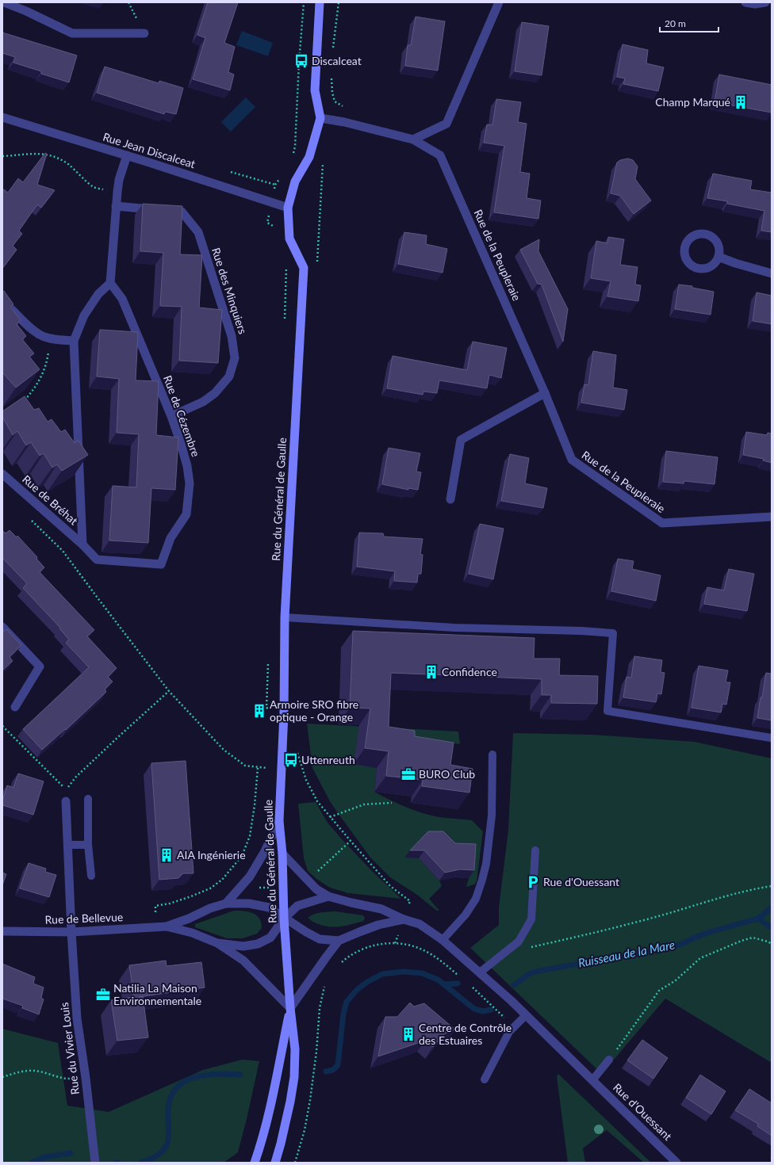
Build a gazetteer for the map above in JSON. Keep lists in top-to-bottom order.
{
  "streets": {
    "main road": ["Rue du Général de Gaulle"],
    "street": [
      "Rue Jean Discalceat",
      "Rue de la Peupleraie",
      "Rue des Minquiers",
      "Rue de Cézembre",
      "Rue de Bréhat",
      "Rue de Bellevue",
      "Rue du Vivier Louis",
      "Rue d'Ouessant"
    ]
  },
  "crossings": [
    ["Rue Jean Discalceat", "Rue du Général de Gaulle"],
    ["Rue de la Peupleraie", "Rue du Général de Gaulle"],
    ["Rue des Minquiers", "Rue de Cézembre"],
    ["Rue de Cézembre", "Rue de Bréhat"],
    ["Rue du Général de Gaulle", "Rue de Bellevue"],
    ["Rue du Général de Gaulle", "Rue d'Ouessant"],
    ["Rue de Bellevue", "Rue du Vivier Louis"],
    ["Rue de Bellevue", "Rue d'Ouessant"]
  ],
  "water": ["Ruisseau de la Mare"],
  "places": {
    "bus stop": ["Discalceat", "Uttenreuth"],
    "building": [
      "Champ Marqué",
      "Confidence",
      "Armoire SRO fibre optique - Orange",
      "AIA Ingénierie",
      "Centre de Contrôle des Estuaires"
    ],
    "office": ["BURO Club", "Natilia La Maison Environnementale"],
    "parking": ["Rue d'Ouessant"]
  },
  "scale_bar": "20 m"
}
